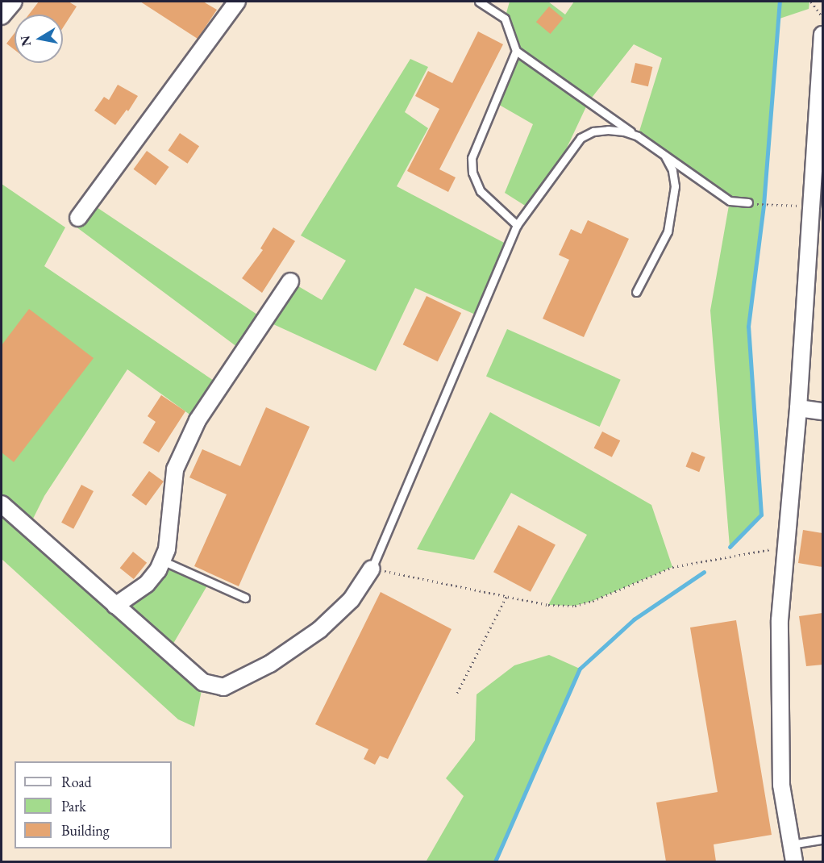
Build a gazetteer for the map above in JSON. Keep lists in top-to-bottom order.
{
  "legend": ["Road", "Park", "Building"],
  "north": "left"
}
